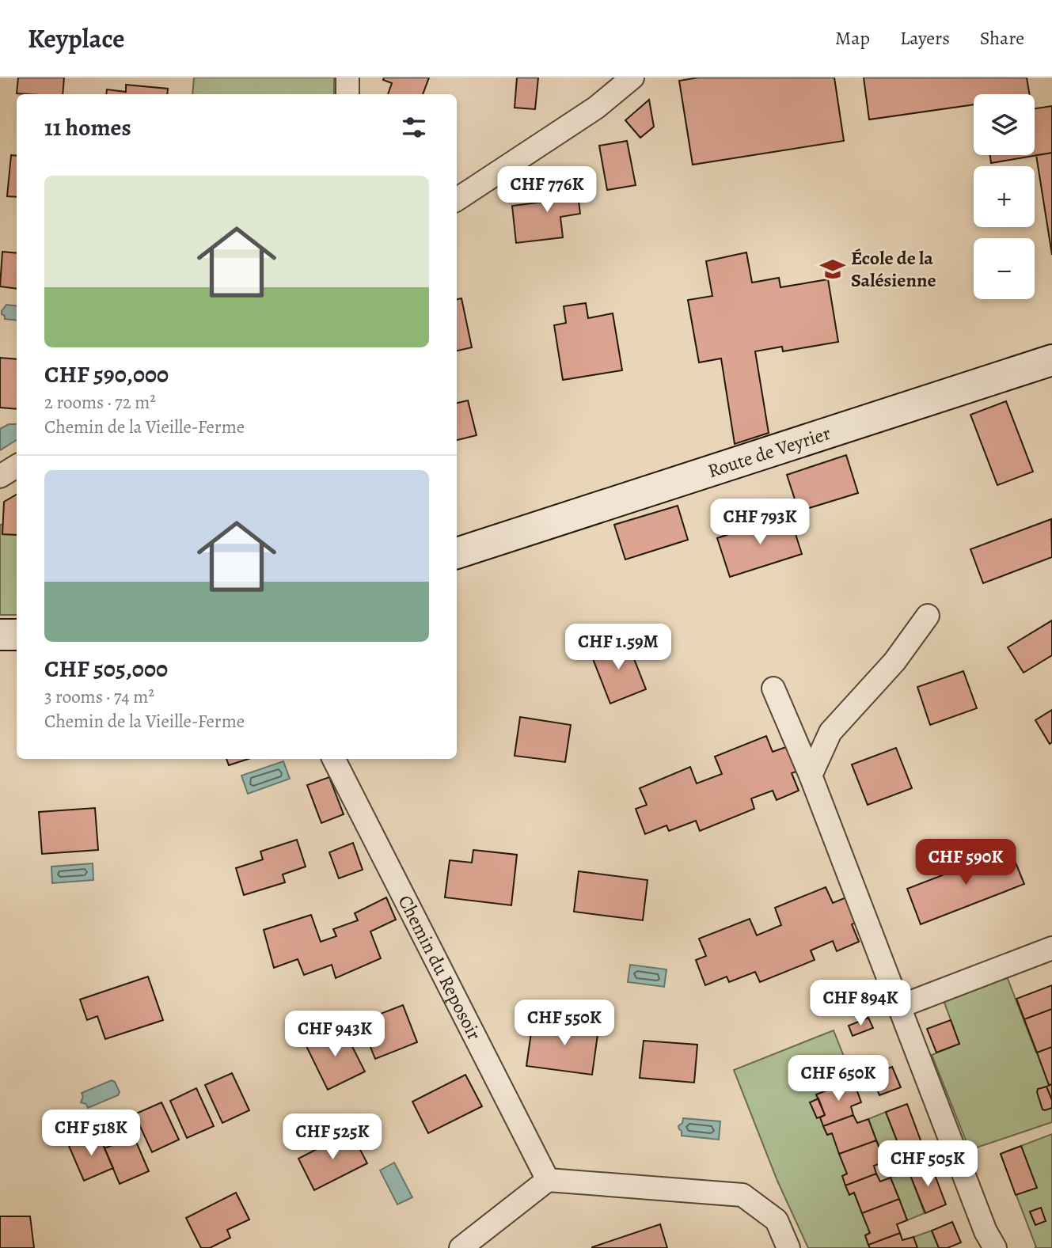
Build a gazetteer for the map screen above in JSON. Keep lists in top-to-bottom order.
{
  "streets": {
    "street": ["Route de Veyrier", "Chemin du Reposoir"]
  },
  "places": {
    "school or university": ["École de la Salésienne"]
  },
  "page": {
    "header": "Keyplace",
    "nav": ["Map", "Layers", "Share"],
    "map_buttons": ["+", "−"],
    "heading": "11 homes",
    "list": [
      {
        "name": "CHF 590,000",
        "note": "2 rooms · 72 m² · Chemin de la Vieille-Ferme"
      },
      {
        "name": "CHF 505,000",
        "note": "3 rooms · 74 m² · Chemin de la Vieille-Ferme"
      }
    ],
    "price": [
      "CHF 776K",
      "CHF 793K",
      "CHF 1.59M",
      "CHF 590K",
      "CHF 894K",
      "CHF 550K",
      "CHF 943K",
      "CHF 650K",
      "CHF 518K",
      "CHF 525K",
      "CHF 505K"
    ]
  }
}
